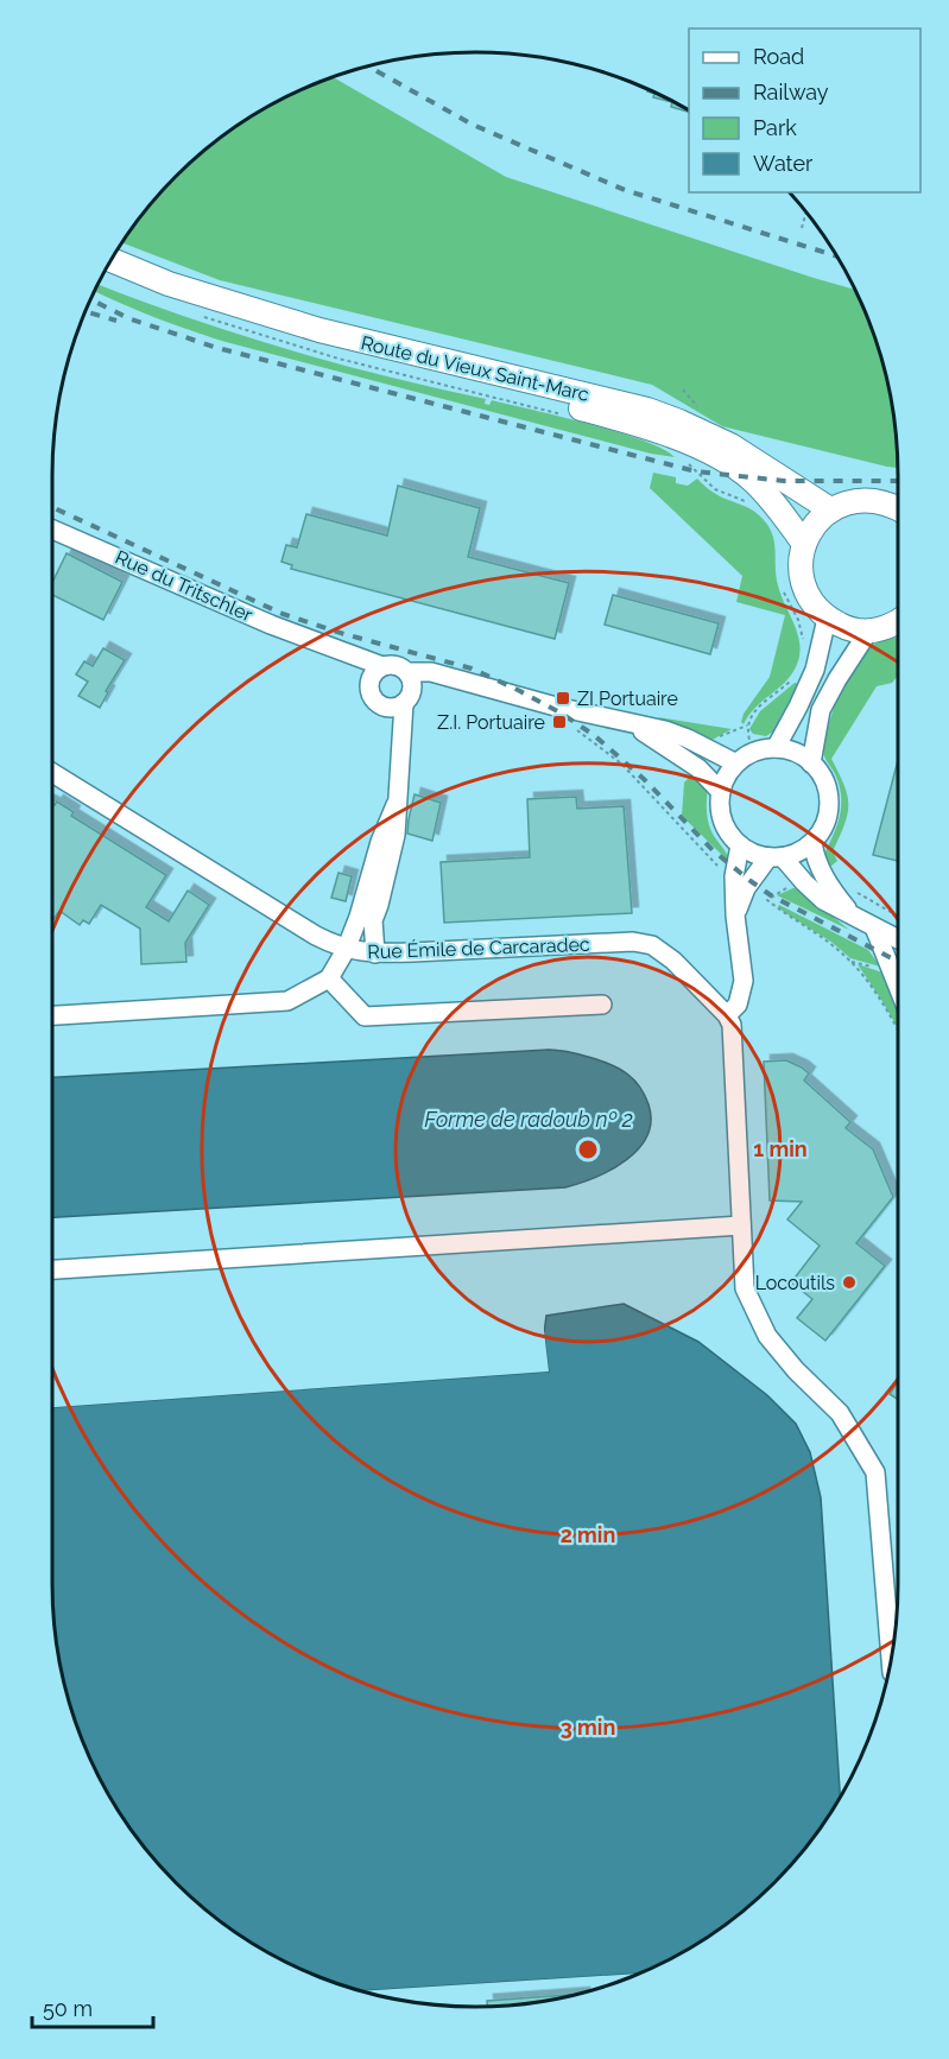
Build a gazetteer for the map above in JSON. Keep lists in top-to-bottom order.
{
  "streets": {
    "main road": ["Route du Vieux Saint-Marc"],
    "street": ["Rue du Tritschler", "Rue Émile de Carcaradec"]
  },
  "water": ["Forme de radoub nº 2"],
  "places": {
    "transit": ["ZI Portuaire", "Z.I. Portuaire"],
    "other": ["Locoutils"]
  },
  "legend": [
    "Road",
    "Railway",
    "Park",
    "Water"
  ],
  "scale_bar": "50 m",
  "rings": ["1 min", "2 min", "3 min"]
}
